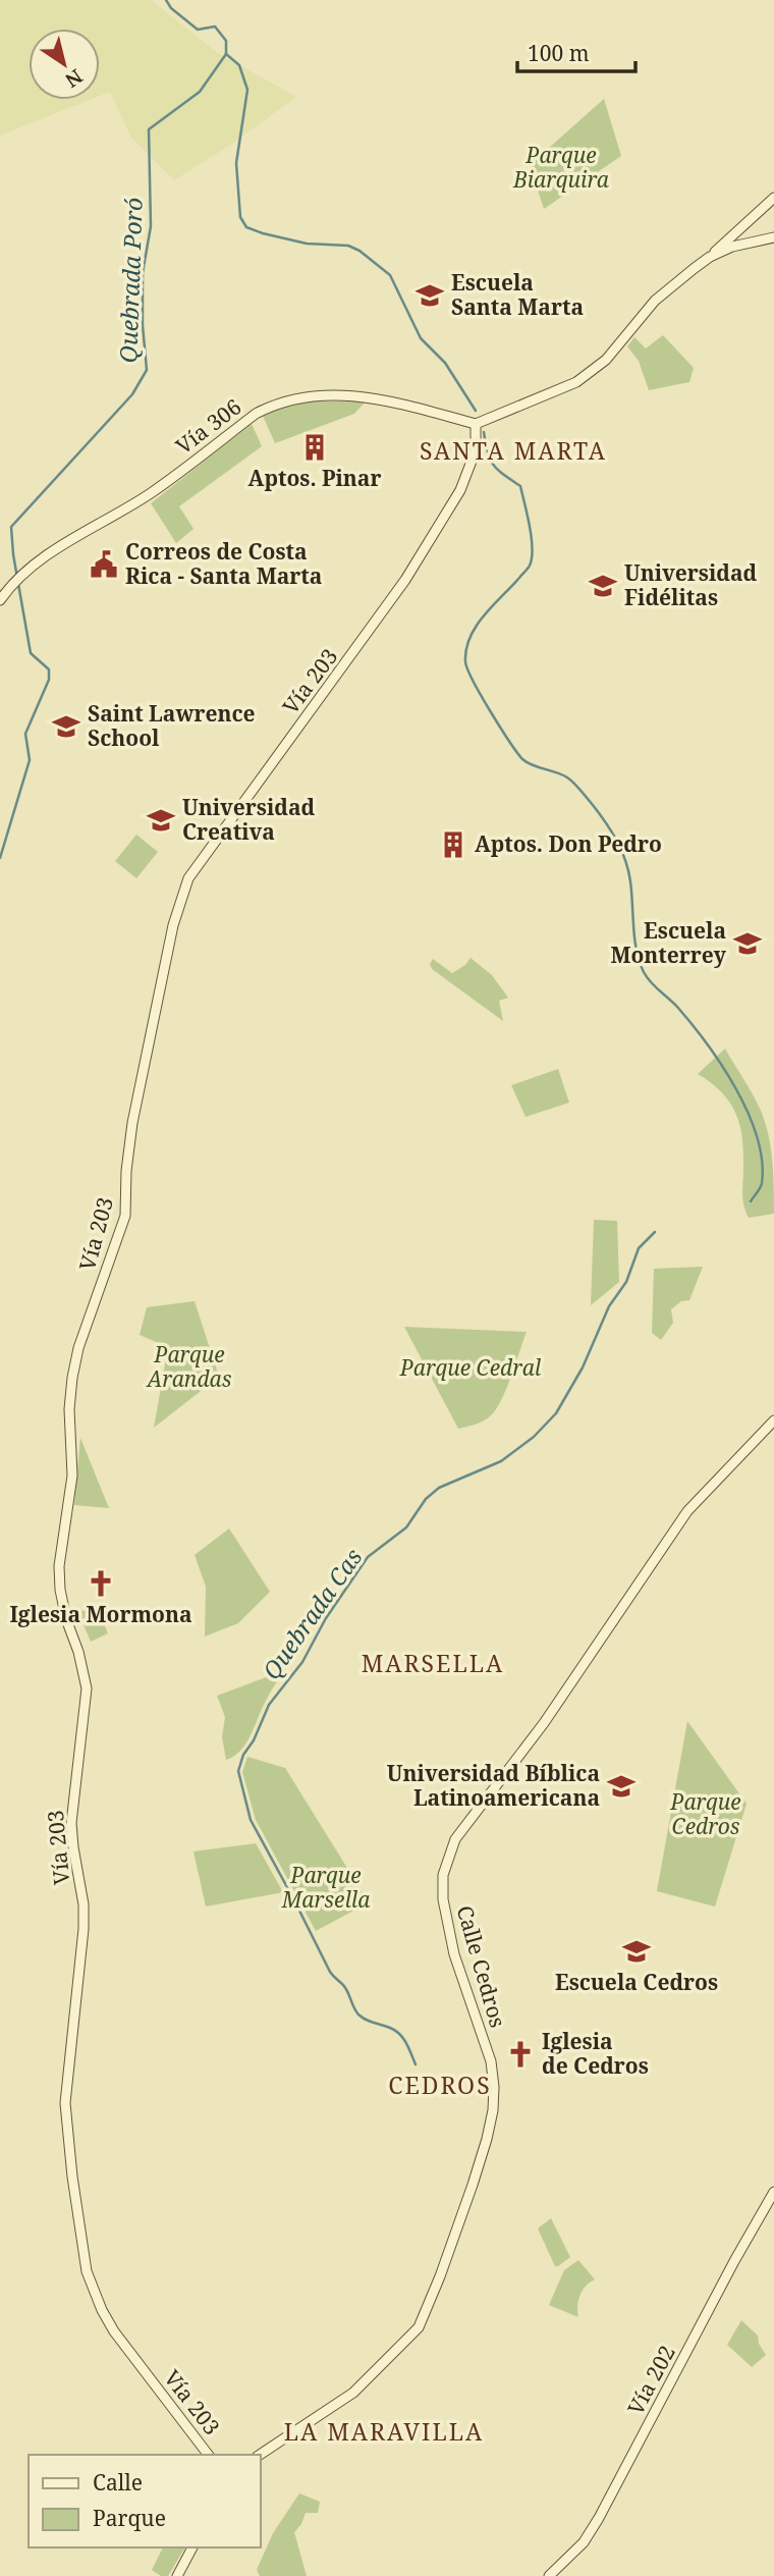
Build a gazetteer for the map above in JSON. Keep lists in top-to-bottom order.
{
  "streets": {
    "main road": [
      "Vía 306",
      "Vía 203",
      "Calle Cedros",
      "Vía 202"
    ]
  },
  "crossings": [
    ["Vía 306", "Vía 203"]
  ],
  "districts": [
    "SANTA MARTA",
    "MARSELLA",
    "CEDROS",
    "LA MARAVILLA"
  ],
  "water": ["Quebrada Poró", "Quebrada Cas"],
  "parks": [
    "Parque Biarquira",
    "Parque Arandas",
    "Parque Cedral",
    "Parque Cedros",
    "Parque Marsella"
  ],
  "places": {
    "school or university": [
      "Escuela Santa Marta",
      "Universidad Fidélitas",
      "Saint Lawrence School",
      "Universidad Creativa",
      "Escuela Monterrey",
      "Universidad Bíblica Latinoamericana",
      "Escuela Cedros"
    ],
    "building": ["Aptos. Pinar", "Aptos. Don Pedro"],
    "public building": ["Correos de Costa Rica - Santa Marta"],
    "church": ["Iglesia Mormona", "Iglesia de Cedros"]
  },
  "legend": ["Calle", "Parque"],
  "scale_bar": "100 m",
  "north": "bottom right"
}
